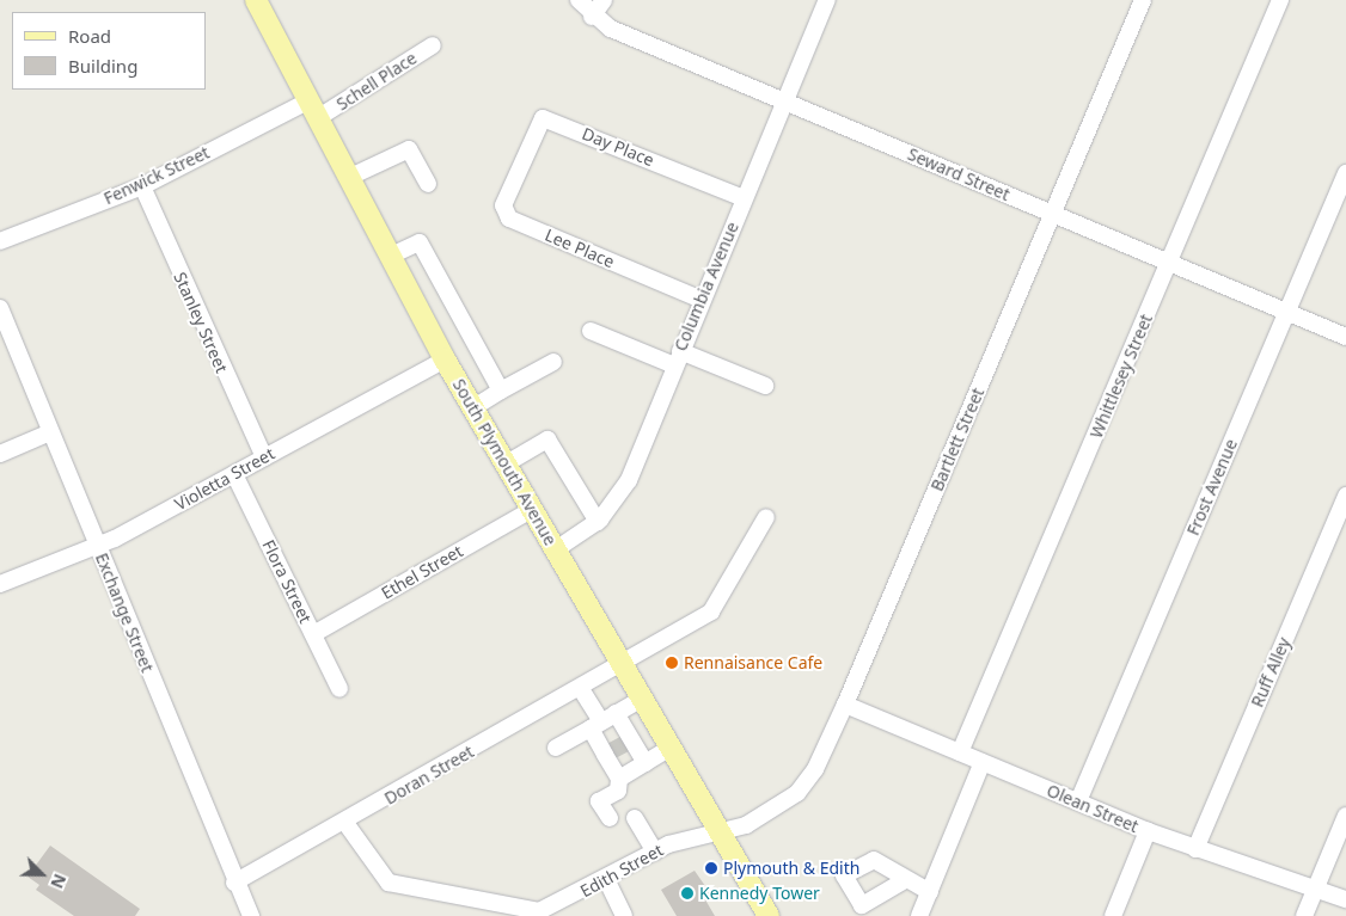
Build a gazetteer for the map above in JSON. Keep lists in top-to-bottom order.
{
  "streets": {
    "main road": ["South Plymouth Avenue"],
    "street": [
      "Schell Place",
      "Day Place",
      "Seward Street",
      "Fenwick Street",
      "Lee Place",
      "Columbia Avenue",
      "Stanley Street",
      "Whittlesey Street",
      "Bartlett Street",
      "Violetta Street",
      "Frost Avenue",
      "Ethel Street",
      "Flora Street",
      "Exchange Street",
      "Ruff Alley",
      "Doran Street",
      "Olean Street",
      "Edith Street"
    ]
  },
  "crossings": [
    ["Schell Place", "Fenwick Street"],
    ["Schell Place", "South Plymouth Avenue"],
    ["Day Place", "Lee Place"],
    ["Day Place", "Columbia Avenue"],
    ["Seward Street", "Columbia Avenue"],
    ["Seward Street", "Whittlesey Street"],
    ["Seward Street", "Bartlett Street"],
    ["Seward Street", "Frost Avenue"],
    ["Fenwick Street", "Stanley Street"],
    ["Fenwick Street", "South Plymouth Avenue"],
    ["Lee Place", "Columbia Avenue"],
    ["Columbia Avenue", "South Plymouth Avenue"],
    ["Stanley Street", "Violetta Street"],
    ["Whittlesey Street", "Olean Street"],
    ["Bartlett Street", "South Plymouth Avenue"],
    ["Bartlett Street", "Olean Street"],
    ["Bartlett Street", "Edith Street"],
    ["South Plymouth Avenue", "Violetta Street"],
    ["South Plymouth Avenue", "Ethel Street"],
    ["South Plymouth Avenue", "Doran Street"],
    ["South Plymouth Avenue", "Edith Street"],
    ["Violetta Street", "Flora Street"],
    ["Violetta Street", "Exchange Street"],
    ["Frost Avenue", "Olean Street"],
    ["Ethel Street", "Flora Street"],
    ["Exchange Street", "Doran Street"],
    ["Ruff Alley", "Olean Street"],
    ["Doran Street", "Edith Street"]
  ],
  "places": ["Rennaisance Cafe", "Plymouth & Edith", "Kennedy Tower"],
  "legend": ["Road", "Building"],
  "north": "bottom right"
}
